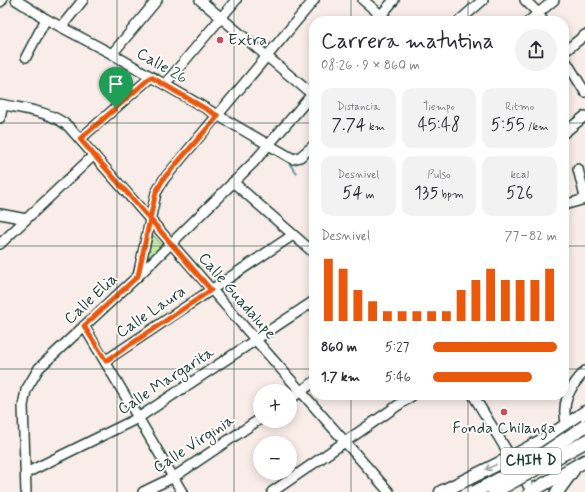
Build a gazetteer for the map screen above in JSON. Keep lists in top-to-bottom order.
{
  "streets": {
    "main road": ["CHIH D"],
    "street": [
      "Calle 26",
      "Calle Guadalupe",
      "Calle Elia",
      "Calle Laura",
      "Calle Margarita",
      "Calle Virginia"
    ]
  },
  "crossings": [
    ["Calle 26", "Calle Elia"],
    ["Calle Guadalupe", "Calle Elia"],
    ["Calle Guadalupe", "Calle Laura"],
    ["Calle Guadalupe", "Calle Margarita"],
    ["Calle Elia", "Calle Margarita"]
  ],
  "places": ["Extra", "Fonda Chilanga"],
  "page": {
    "heading": ["Carrera matutina", "08:26 · 9 × 860 m"],
    "stats": [
      ["Distancia", "7.74 km"],
      ["Tiempo", "45:48"],
      ["Ritmo", "5:55 /km"],
      ["Desnivel", "54 m"],
      ["Pulso", "135 bpm"],
      ["kcal", "526"]
    ],
    "chart": ["Desnivel", "77–82 m"],
    "list": [
      {
        "name": "860 m",
        "note": "5:27"
      },
      {
        "name": "1.7 km",
        "note": "5:46"
      }
    ],
    "map_buttons": ["+", "−"]
  }
}
